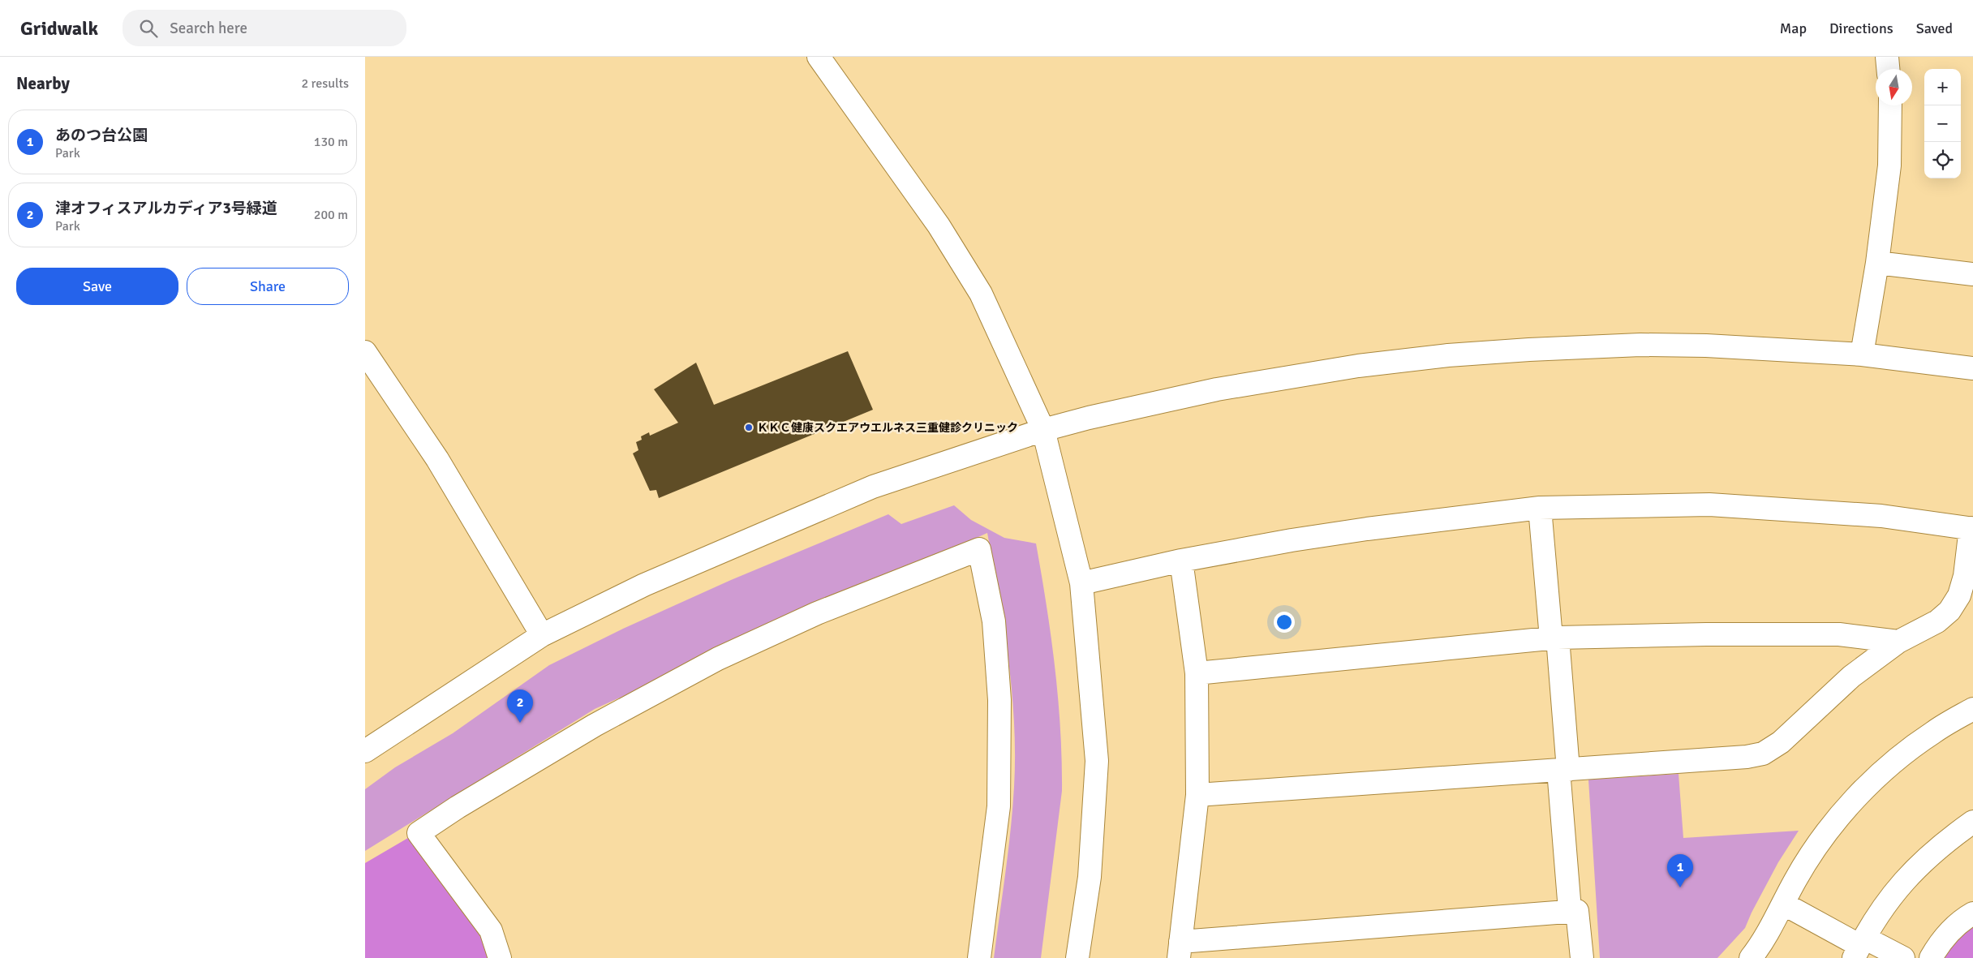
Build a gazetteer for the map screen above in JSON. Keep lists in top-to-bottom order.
{
  "places": ["ＫＫＣ健康スクエアウエルネス三重健診クリニック"],
  "north": "bottom",
  "page": {
    "header": "Gridwalk",
    "search": "Search here",
    "nav": ["Map", "Directions", "Saved"],
    "heading": ["Nearby", "2 results"],
    "map_buttons": ["+", "−"],
    "list": [
      {
        "mark": "1",
        "name": "あのつ台公園",
        "note": "Park",
        "value": "130 m"
      },
      {
        "mark": "2",
        "name": "津オフィスアルカディア3号緑道",
        "note": "Park",
        "value": "200 m"
      }
    ],
    "buttons": ["Save", "Share"],
    "pins": ["2", "1"]
  }
}
